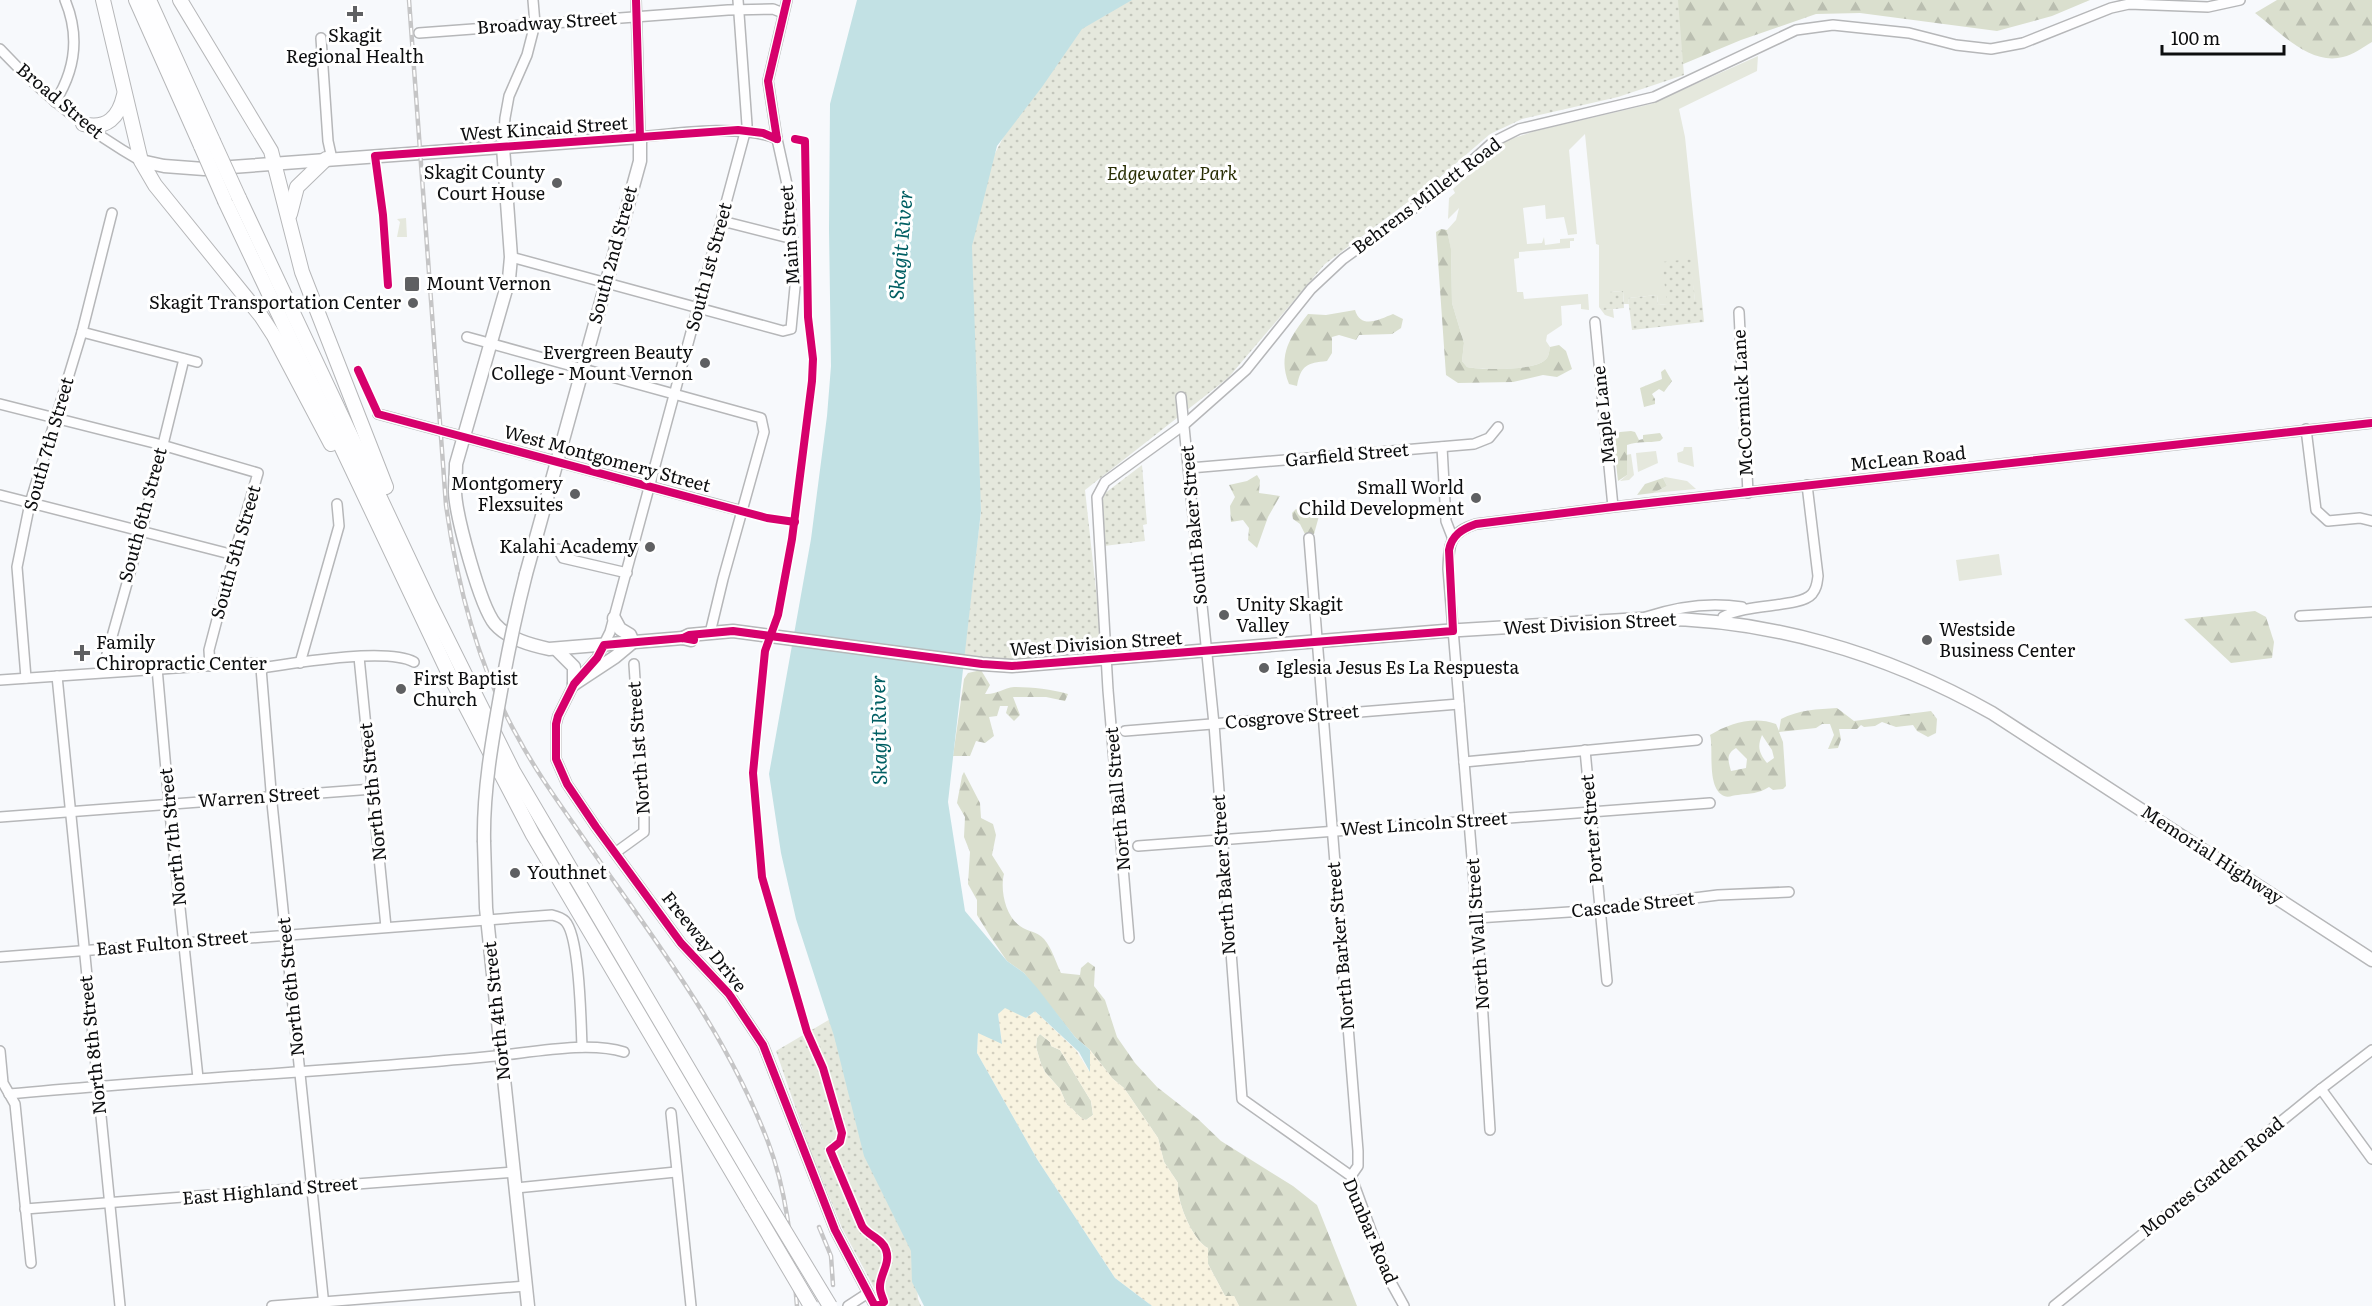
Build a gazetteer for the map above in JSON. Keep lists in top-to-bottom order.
{
  "streets": {
    "main road": [
      "Broad Street",
      "West Kincaid Street",
      "South 2nd Street",
      "West Division Street",
      "Memorial Highway",
      "North 4th Street"
    ],
    "street": [
      "Broadway Street",
      "Behrens Millett Road",
      "Main Street",
      "South 1st Street",
      "McCormick Lane",
      "Maple Lane",
      "South 7th Street",
      "Garfield Street",
      "West Montgomery Street",
      "McLean Road",
      "South 6th Street",
      "South Baker Street",
      "South 5th Street",
      "Cosgrove Street",
      "North 1st Street",
      "North 5th Street",
      "Warren Street",
      "North Ball Street",
      "West Lincoln Street",
      "Porter Street",
      "North 7th Street",
      "North Baker Street",
      "Cascade Street",
      "North Wall Street",
      "Freeway Drive",
      "East Fulton Street",
      "North Barker Street",
      "North 6th Street",
      "North 8th Street",
      "Moores Garden Road",
      "East Highland Street",
      "Dunbar Road"
    ]
  },
  "crossings": [
    ["Broadway Street", "South 2nd Street"],
    ["Broadway Street", "South 1st Street"],
    ["Broad Street", "West Kincaid Street"],
    ["West Kincaid Street", "Main Street"],
    ["West Kincaid Street", "South 2nd Street"],
    ["West Kincaid Street", "South 1st Street"],
    ["West Kincaid Street", "West Division Street"],
    ["Behrens Millett Road", "South Baker Street"],
    ["Behrens Millett Road", "North Ball Street"],
    ["Main Street", "South 1st Street"],
    ["South 2nd Street", "West Montgomery Street"],
    ["South 2nd Street", "North 4th Street"],
    ["South 1st Street", "West Montgomery Street"],
    ["South 1st Street", "West Division Street"],
    ["South 1st Street", "Freeway Drive"],
    ["McCormick Lane", "McLean Road"],
    ["Maple Lane", "McLean Road"],
    ["Garfield Street", "South Baker Street"],
    ["West Montgomery Street", "West Division Street"],
    ["McLean Road", "North Wall Street"],
    ["South 6th Street", "South 5th Street"],
    ["South Baker Street", "West Division Street"],
    ["South Baker Street", "North Baker Street"],
    ["West Division Street", "North Ball Street"],
    ["West Division Street", "Memorial Highway"],
    ["West Division Street", "North Baker Street"],
    ["West Division Street", "North Wall Street"],
    ["West Division Street", "Freeway Drive"],
    ["West Division Street", "North Barker Street"],
    ["Cosgrove Street", "North Baker Street"],
    ["Cosgrove Street", "North Wall Street"],
    ["Cosgrove Street", "North Barker Street"],
    ["North 1st Street", "Freeway Drive"],
    ["North 5th Street", "Warren Street"],
    ["North 5th Street", "East Fulton Street"],
    ["Warren Street", "North 7th Street"],
    ["Warren Street", "North 6th Street"],
    ["Warren Street", "North 8th Street"],
    ["West Lincoln Street", "Porter Street"],
    ["West Lincoln Street", "North Baker Street"],
    ["West Lincoln Street", "North Wall Street"],
    ["West Lincoln Street", "North Barker Street"],
    ["Porter Street", "Cascade Street"],
    ["North 7th Street", "East Fulton Street"],
    ["North Baker Street", "Dunbar Road"],
    ["Cascade Street", "North Wall Street"],
    ["East Fulton Street", "North 6th Street"],
    ["East Fulton Street", "North 4th Street"],
    ["East Fulton Street", "North 8th Street"],
    ["North Barker Street", "Dunbar Road"],
    ["North 6th Street", "East Highland Street"],
    ["North 4th Street", "East Highland Street"],
    ["North 8th Street", "East Highland Street"]
  ],
  "water": ["Skagit River"],
  "parks": ["Edgewater Park"],
  "places": {
    "health": ["Skagit Regional Health", "Family Chiropractic Center"],
    "other": [
      "Skagit County Court House",
      "Skagit Transportation Center",
      "Evergreen Beauty College - Mount Vernon",
      "Montgomery Flexsuites",
      "Small World Child Development",
      "Kalahi Academy",
      "Unity Skagit Valley",
      "Westside Business Center",
      "Iglesia Jesus Es La Respuesta",
      "First Baptist Church",
      "Youthnet"
    ],
    "transit": ["Mount Vernon"]
  },
  "scale_bar": "100 m"
}
